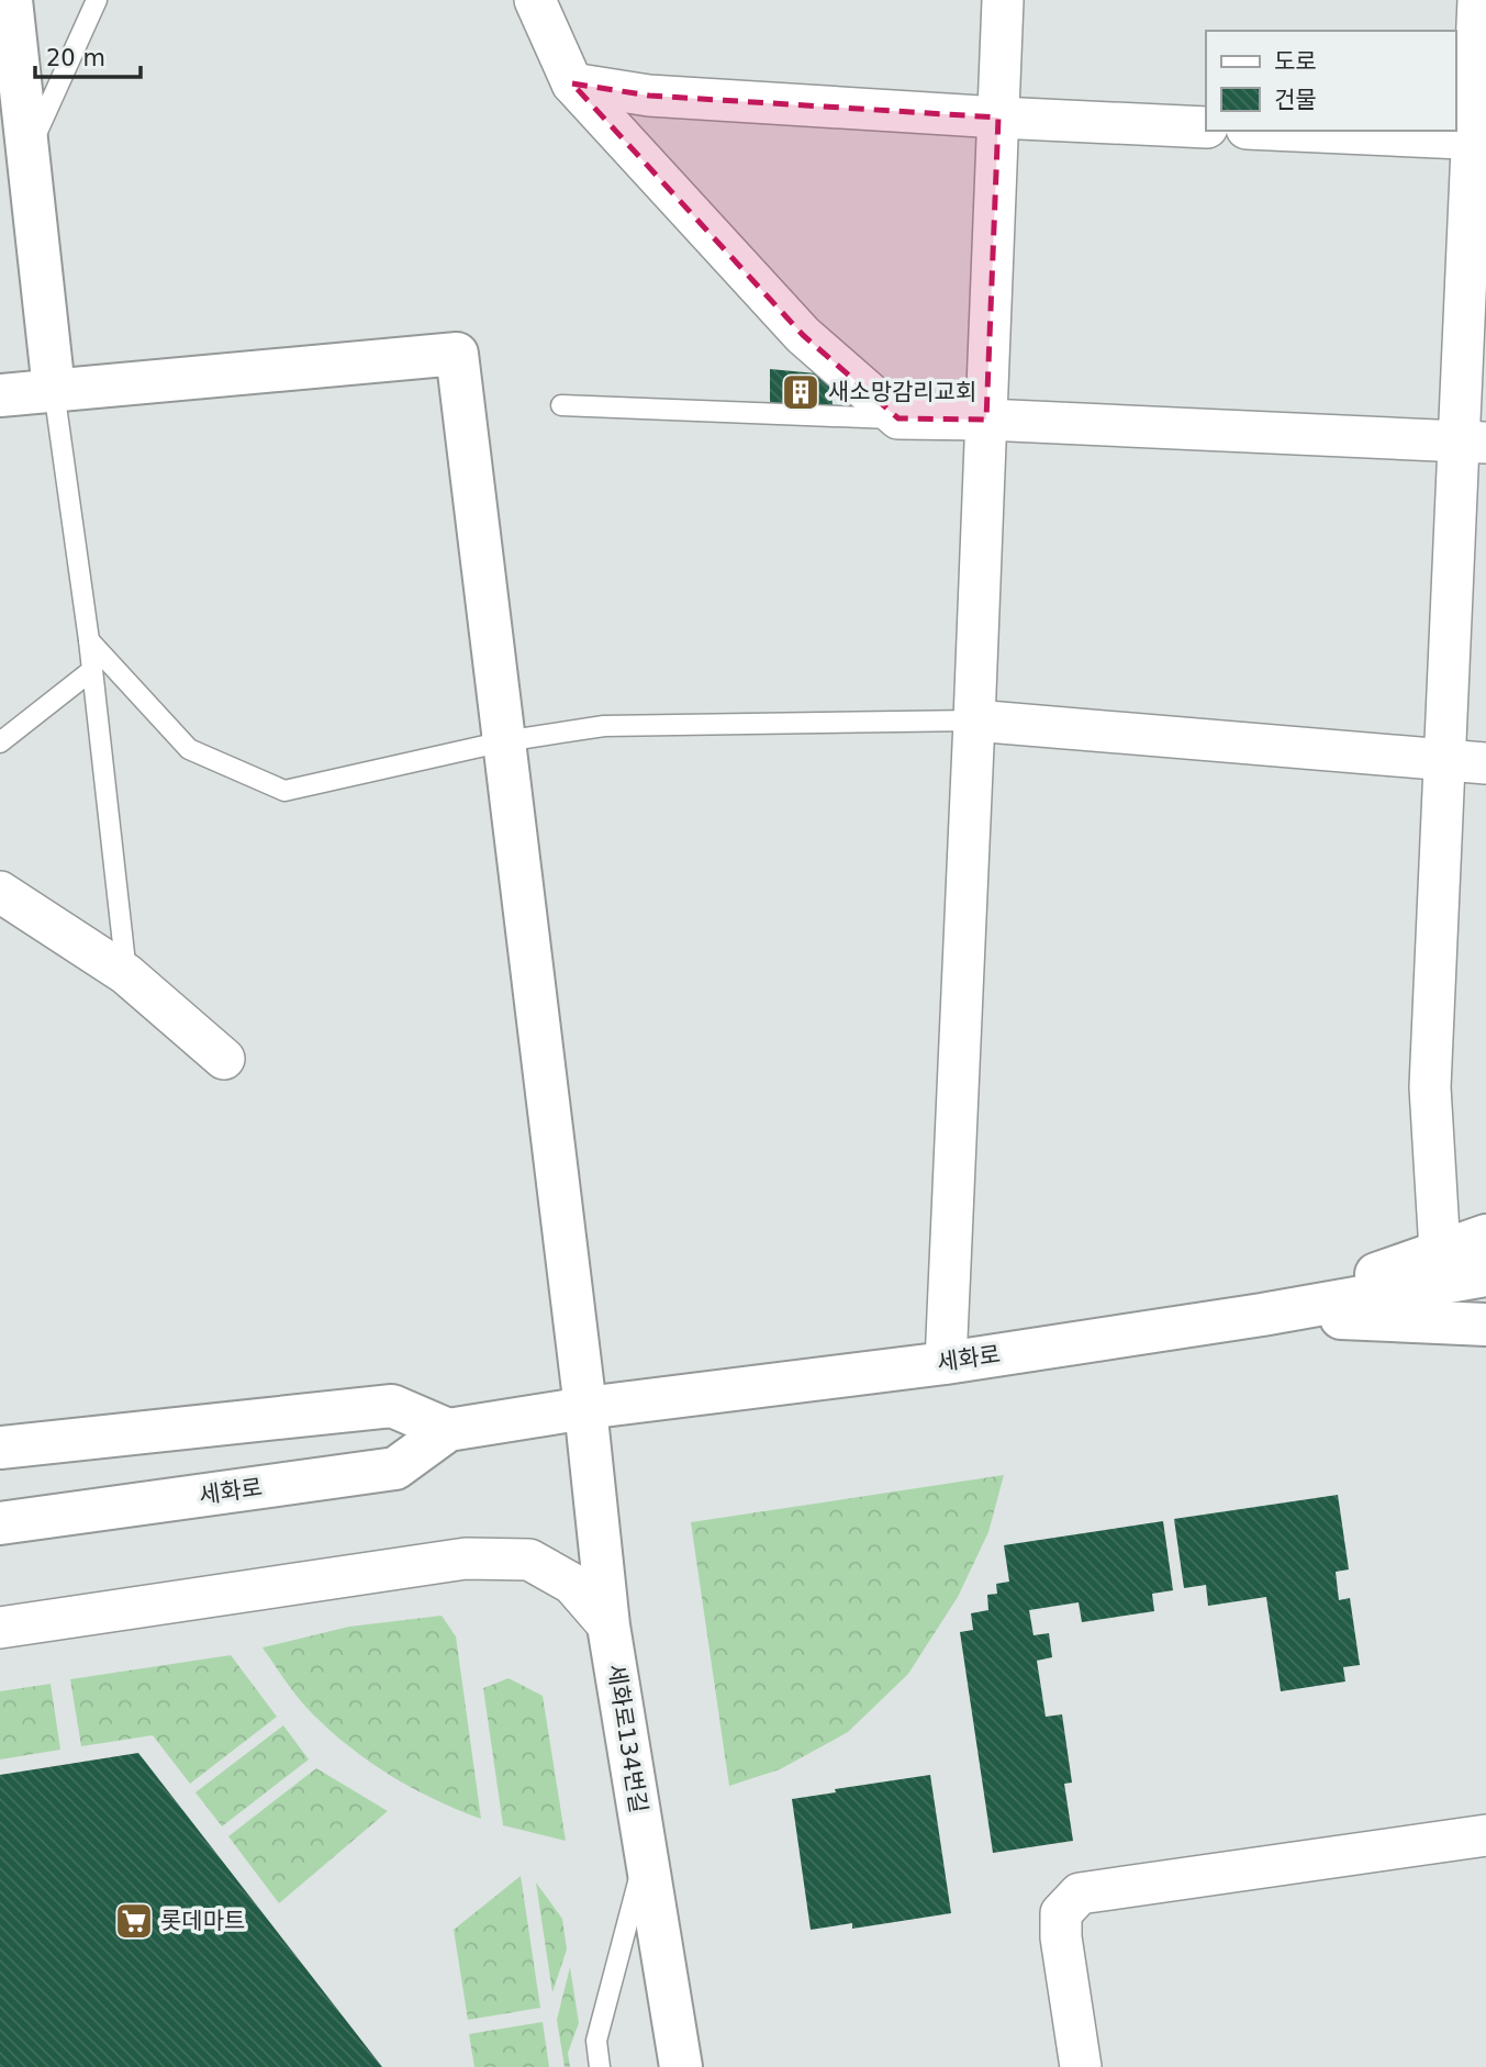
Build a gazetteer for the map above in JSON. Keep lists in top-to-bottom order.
{
  "streets": {
    "street": ["세화로", "세화로134번길"]
  },
  "crossings": [
    ["세화로", "세화로134번길"]
  ],
  "places": {
    "building": ["새소망감리교회"],
    "supermarket": ["롯데마트"]
  },
  "legend": ["도로", "건물"],
  "scale_bar": "20 m"
}
